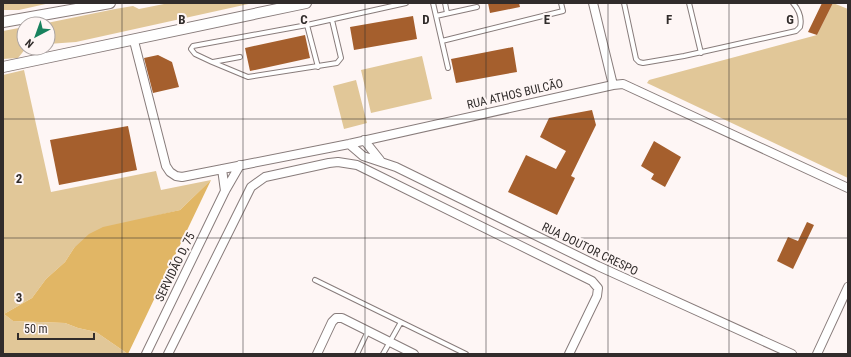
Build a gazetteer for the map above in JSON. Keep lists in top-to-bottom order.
{
  "streets": {
    "street": ["RUA ATHOS BULCÃO", "RUA DOUTOR CRESPO", "SERVIDÃO D, 75"]
  },
  "crossings": [
    ["RUA ATHOS BULCÃO", "RUA DOUTOR CRESPO"],
    ["RUA ATHOS BULCÃO", "SERVIDÃO D, 75"]
  ],
  "scale_bar": "50 m",
  "north": "bottom left",
  "grid": {
    "columns": [
      "B",
      "C",
      "D",
      "E",
      "F",
      "G"
    ],
    "rows": ["2", "3"]
  }
}
